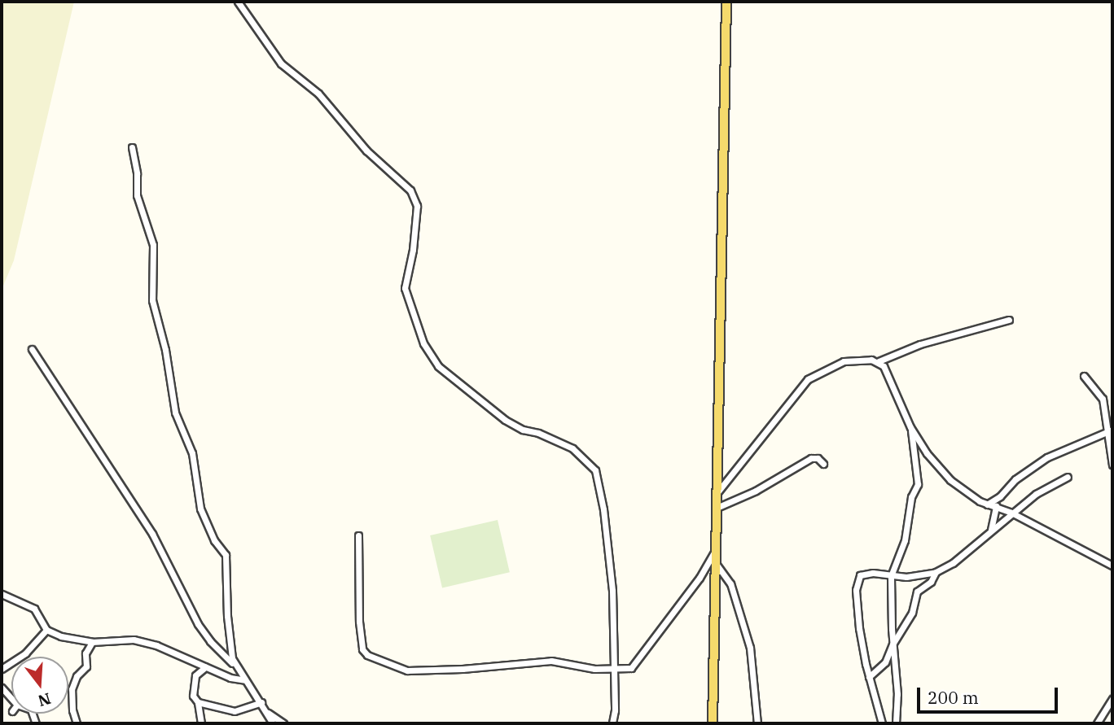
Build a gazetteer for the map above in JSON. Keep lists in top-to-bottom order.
{
  "scale_bar": "200 m",
  "north": "bottom"
}
